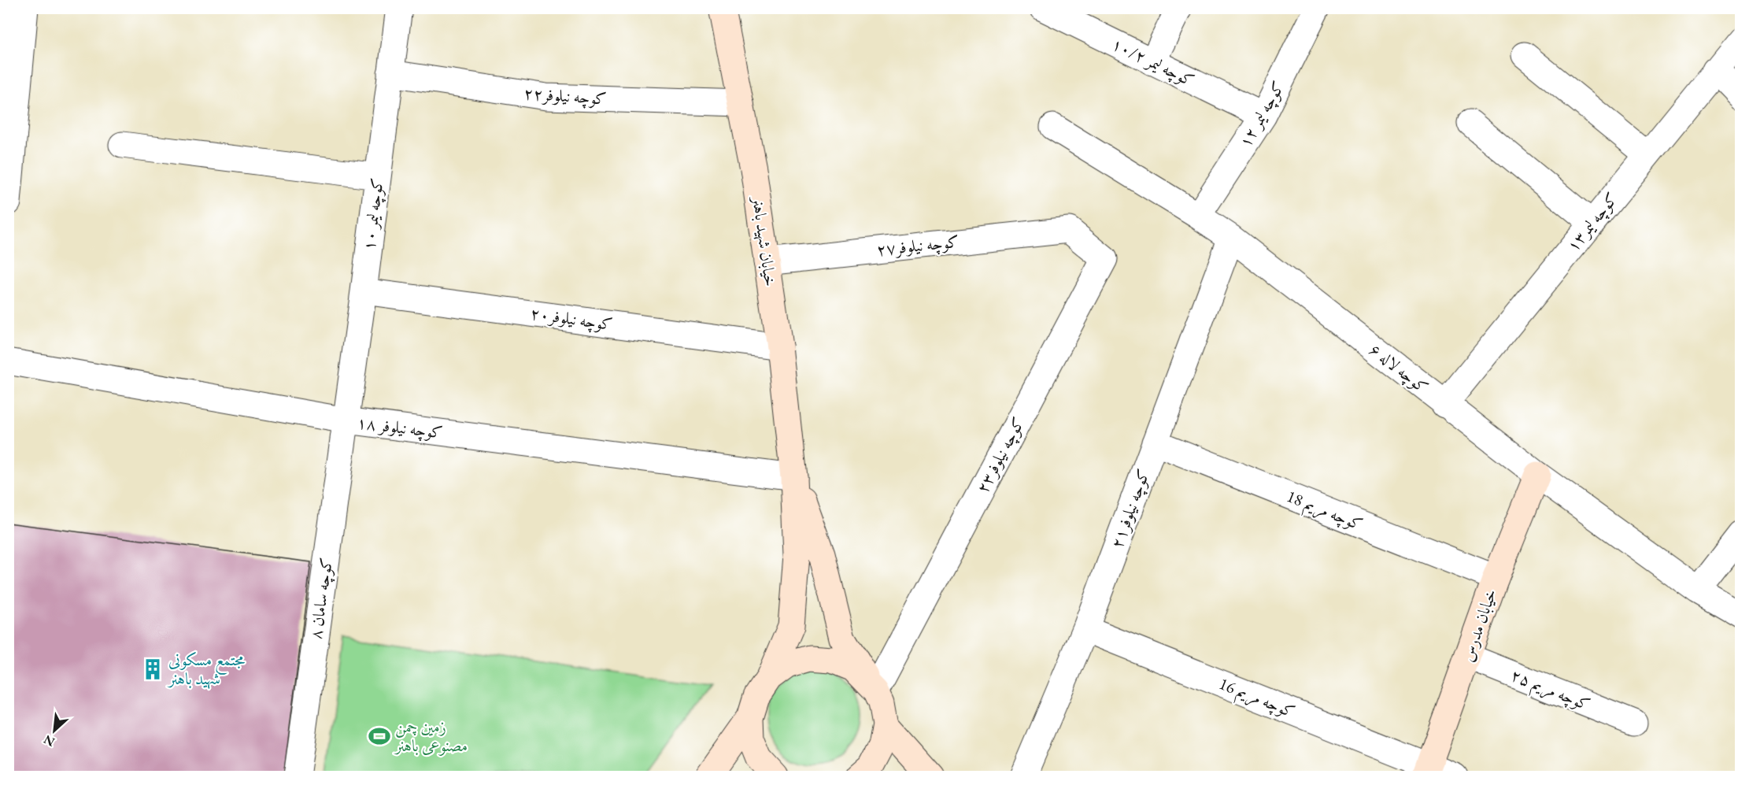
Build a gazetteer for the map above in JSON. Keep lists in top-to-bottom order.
{
  "streets": {
    "street": [
      "کوچه لیمر ۱۰/۲",
      "کوچه نیلوفر۲۲",
      "کوچه لیمر ۱۲",
      "کوچه لیمر ۱۰",
      "کوچه لیمر۱۳",
      "خیابان شهید باهنر",
      "کوچه نیلوفر۲۷",
      "کوچه نیلوفر۲۰",
      "کوچه لاله ۶",
      "کوچه نیلوفر ۱۸",
      "کوچه نیلوفر۲۳",
      "کوچه نیلوفر۲۱",
      "کوچه مریم 18",
      "کوچه سامان ۸",
      "خیابان مدرس",
      "کوچه مریم ۲۵",
      "کوچه مریم 16"
    ]
  },
  "crossings": [
    ["کوچه لیمر ۱۰/۲", "کوچه لیمر ۱۲"],
    ["کوچه نیلوفر۲۲", "کوچه لیمر ۱۰"],
    ["کوچه نیلوفر۲۲", "خیابان شهید باهنر"],
    ["کوچه لیمر ۱۲", "کوچه لاله ۶"],
    ["کوچه لیمر ۱۰", "کوچه نیلوفر۲۰"],
    ["کوچه لیمر ۱۰", "کوچه نیلوفر ۱۸"],
    ["کوچه لیمر ۱۰", "کوچه سامان ۸"],
    ["کوچه لیمر۱۳", "کوچه لاله ۶"],
    ["خیابان شهید باهنر", "کوچه نیلوفر۲۷"],
    ["خیابان شهید باهنر", "کوچه نیلوفر۲۰"],
    ["خیابان شهید باهنر", "کوچه نیلوفر ۱۸"],
    ["خیابان شهید باهنر", "کوچه نیلوفر۲۳"],
    ["کوچه نیلوفر۲۷", "کوچه نیلوفر۲۳"],
    ["کوچه لاله ۶", "کوچه نیلوفر۲۱"],
    ["کوچه لاله ۶", "خیابان مدرس"],
    ["کوچه نیلوفر ۱۸", "کوچه سامان ۸"],
    ["کوچه نیلوفر۲۱", "کوچه مریم 18"],
    ["کوچه نیلوفر۲۱", "کوچه مریم 16"],
    ["کوچه مریم 18", "خیابان مدرس"],
    ["خیابان مدرس", "کوچه مریم ۲۵"],
    ["خیابان مدرس", "کوچه مریم 16"]
  ],
  "places": {
    "building": ["مجتمع مسکونی شهید باهنر"],
    "sports": ["زمین چمن مصنوعی باهنر"]
  },
  "north": "bottom left"
}
